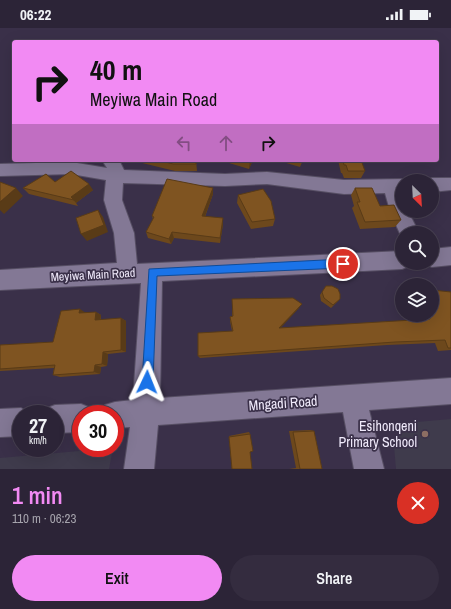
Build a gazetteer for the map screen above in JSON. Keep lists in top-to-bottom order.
{
  "streets": {
    "street": ["Meyiwa Main Road", "Mngadi Road"]
  },
  "places": ["Esihonqeni Primary School"],
  "north": "bottom right",
  "page": {
    "status": "06:22",
    "turn": ["40 m", "Meyiwa Main Road"],
    "speed": "27 km/h",
    "limit": "30",
    "heading": ["1 min", "110 m · 06:23"],
    "buttons": ["Exit", "Share"]
  }
}
